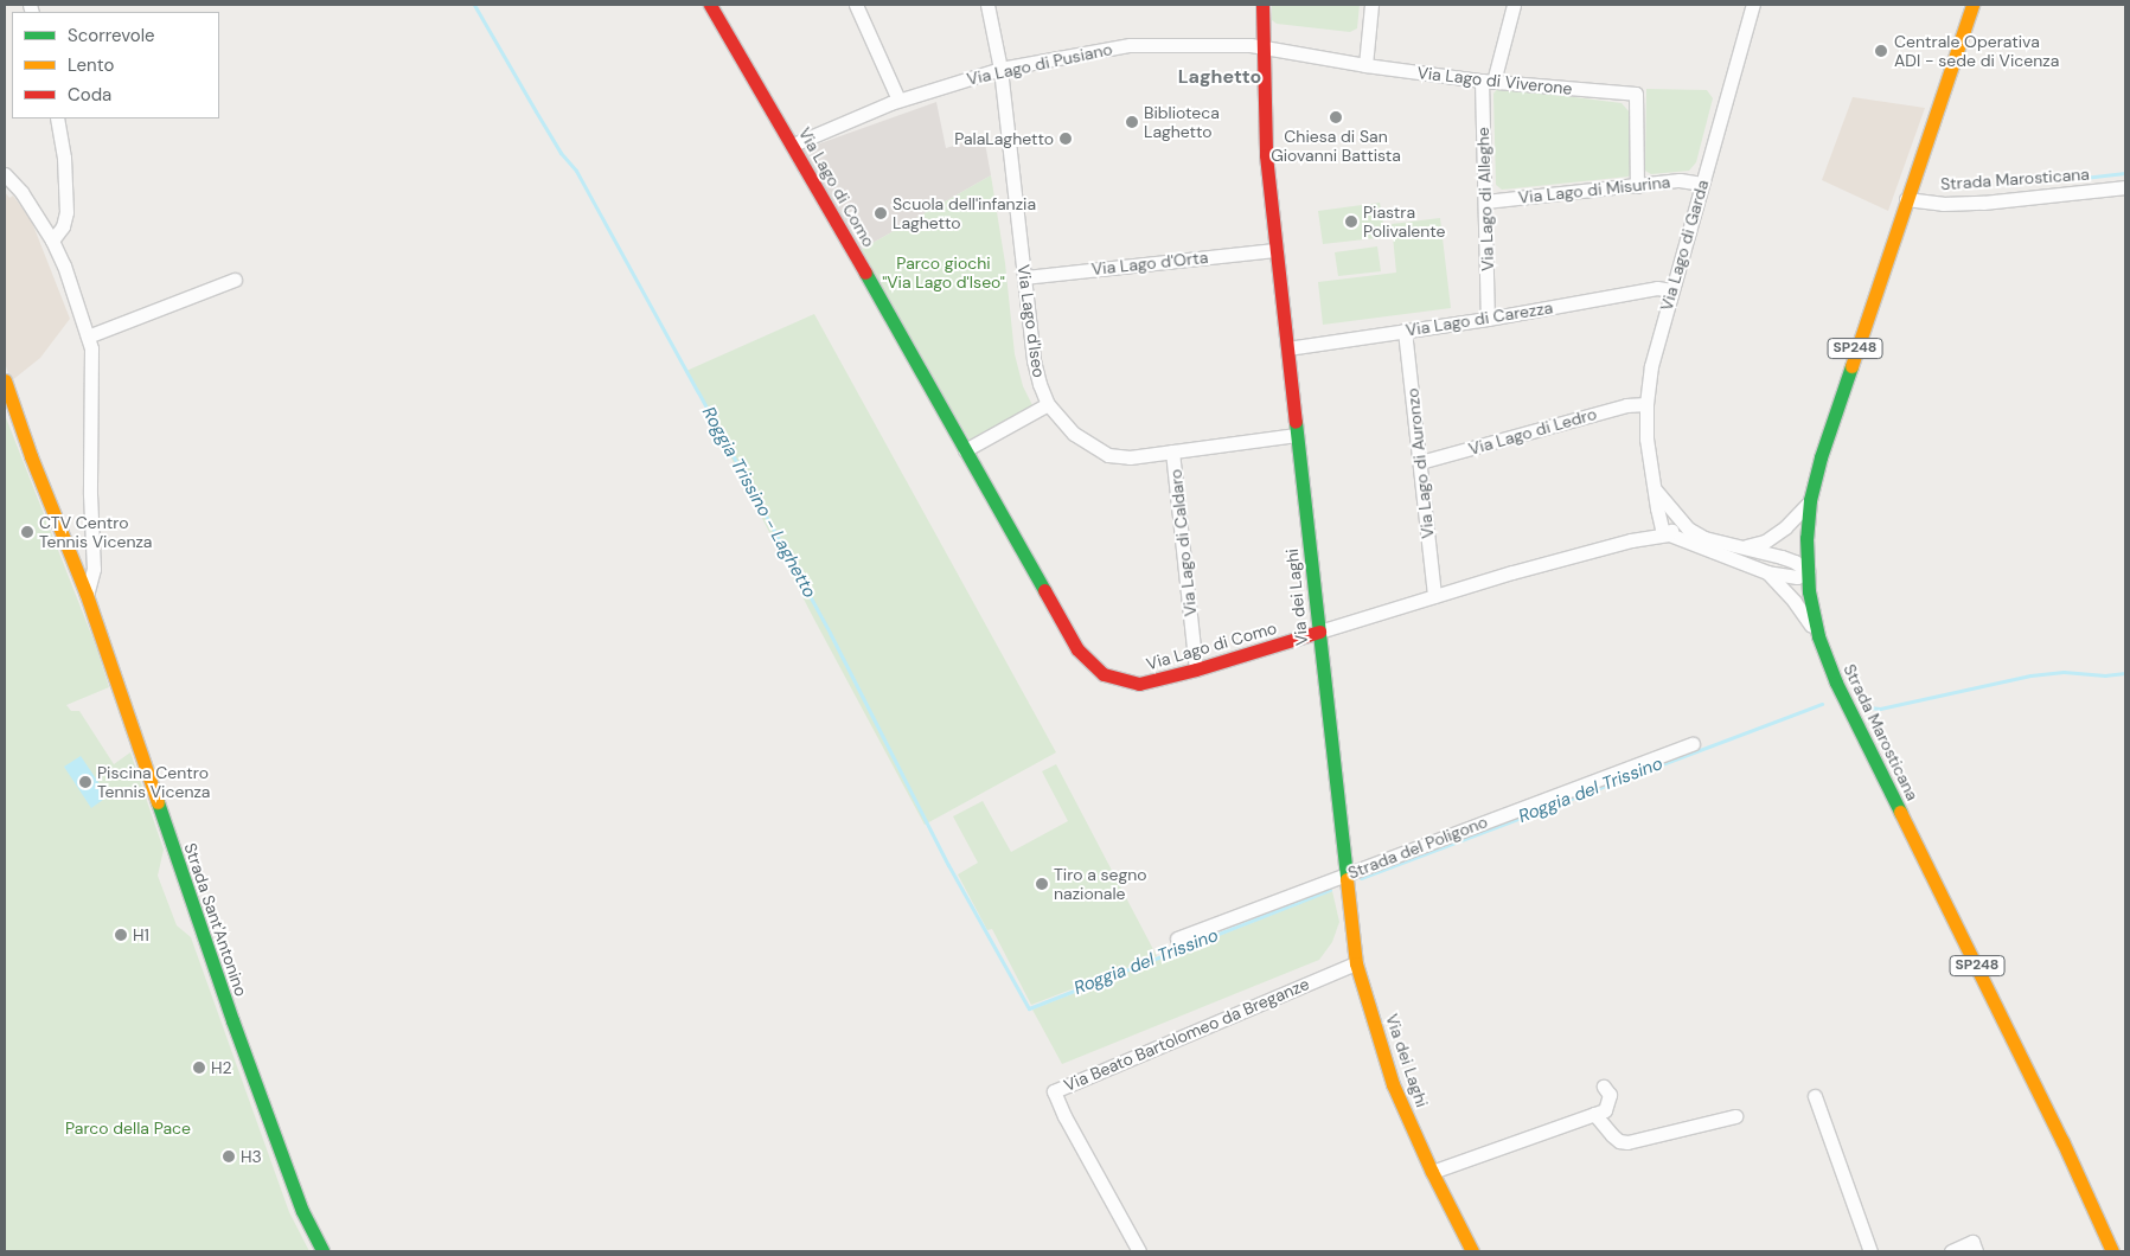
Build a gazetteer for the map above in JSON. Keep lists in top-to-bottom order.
{
  "streets": {
    "street": [
      "Via Lago di Pusiano",
      "Via Lago di Viverone",
      "Strada Marosticana",
      "Via Lago di Como",
      "Via Lago di Misurina",
      "Via Lago di Alleghe",
      "Via Lago di Garda",
      "Via Lago d'Orta",
      "Via Lago di Carezza",
      "Via Lago d'Iseo",
      "SP248",
      "Via Lago di Ledro",
      "Via Lago di Auronzo",
      "Via Lago di Caldaro",
      "Via dei Laghi",
      "Strada del Poligono",
      "Strada Sant'Antonino",
      "Via Beato Bartolomeo da Breganze"
    ]
  },
  "crossings": [
    ["Via Lago di Pusiano", "Via Lago di Viverone"],
    ["Via Lago di Pusiano", "Via Lago di Como"],
    ["Via Lago di Pusiano", "Via Lago d'Iseo"],
    ["Via Lago di Pusiano", "Via dei Laghi"],
    ["Via Lago di Viverone", "Via Lago di Misurina"],
    ["Via Lago di Viverone", "Via Lago di Alleghe"],
    ["Via Lago di Viverone", "Via dei Laghi"],
    ["Strada Marosticana", "Via Lago di Garda"],
    ["Via Lago di Como", "Via Lago di Garda"],
    ["Via Lago di Como", "Via Lago di Auronzo"],
    ["Via Lago di Como", "Via Lago di Caldaro"],
    ["Via Lago di Como", "Via dei Laghi"],
    ["Via Lago di Misurina", "Via Lago di Alleghe"],
    ["Via Lago di Misurina", "Via Lago di Garda"],
    ["Via Lago di Alleghe", "Via Lago di Carezza"],
    ["Via Lago di Garda", "Via Lago di Carezza"],
    ["Via Lago di Garda", "Via Lago di Ledro"],
    ["Via Lago d'Orta", "Via Lago d'Iseo"],
    ["Via Lago d'Orta", "Via dei Laghi"],
    ["Via Lago di Carezza", "Via Lago di Auronzo"],
    ["Via Lago di Carezza", "Via dei Laghi"],
    ["Via Lago d'Iseo", "Via Lago di Caldaro"],
    ["Via Lago d'Iseo", "Via dei Laghi"],
    ["Via Lago di Ledro", "Via Lago di Auronzo"],
    ["Via dei Laghi", "Strada del Poligono"],
    ["Via dei Laghi", "Via Beato Bartolomeo da Breganze"]
  ],
  "districts": ["Laghetto"],
  "water": ["Roggia Trissino - Laghetto", "Roggia del Trissino"],
  "parks": ["Parco giochi \"Via Lago d'Iseo\"", "Parco della Pace"],
  "places": [
    "Centrale Operativa ADI - sede di Vicenza",
    "Chiesa di San Giovanni Battista",
    "Biblioteca Laghetto",
    "PalaLaghetto",
    "Scuola dell'infanzia Laghetto",
    "Piastra Polivalente",
    "CTV Centro Tennis Vicenza",
    "Piscina Centro Tennis Vicenza",
    "Tiro a segno nazionale",
    "H1",
    "H2",
    "H3"
  ],
  "legend": ["Scorrevole", "Lento", "Coda"]
}
